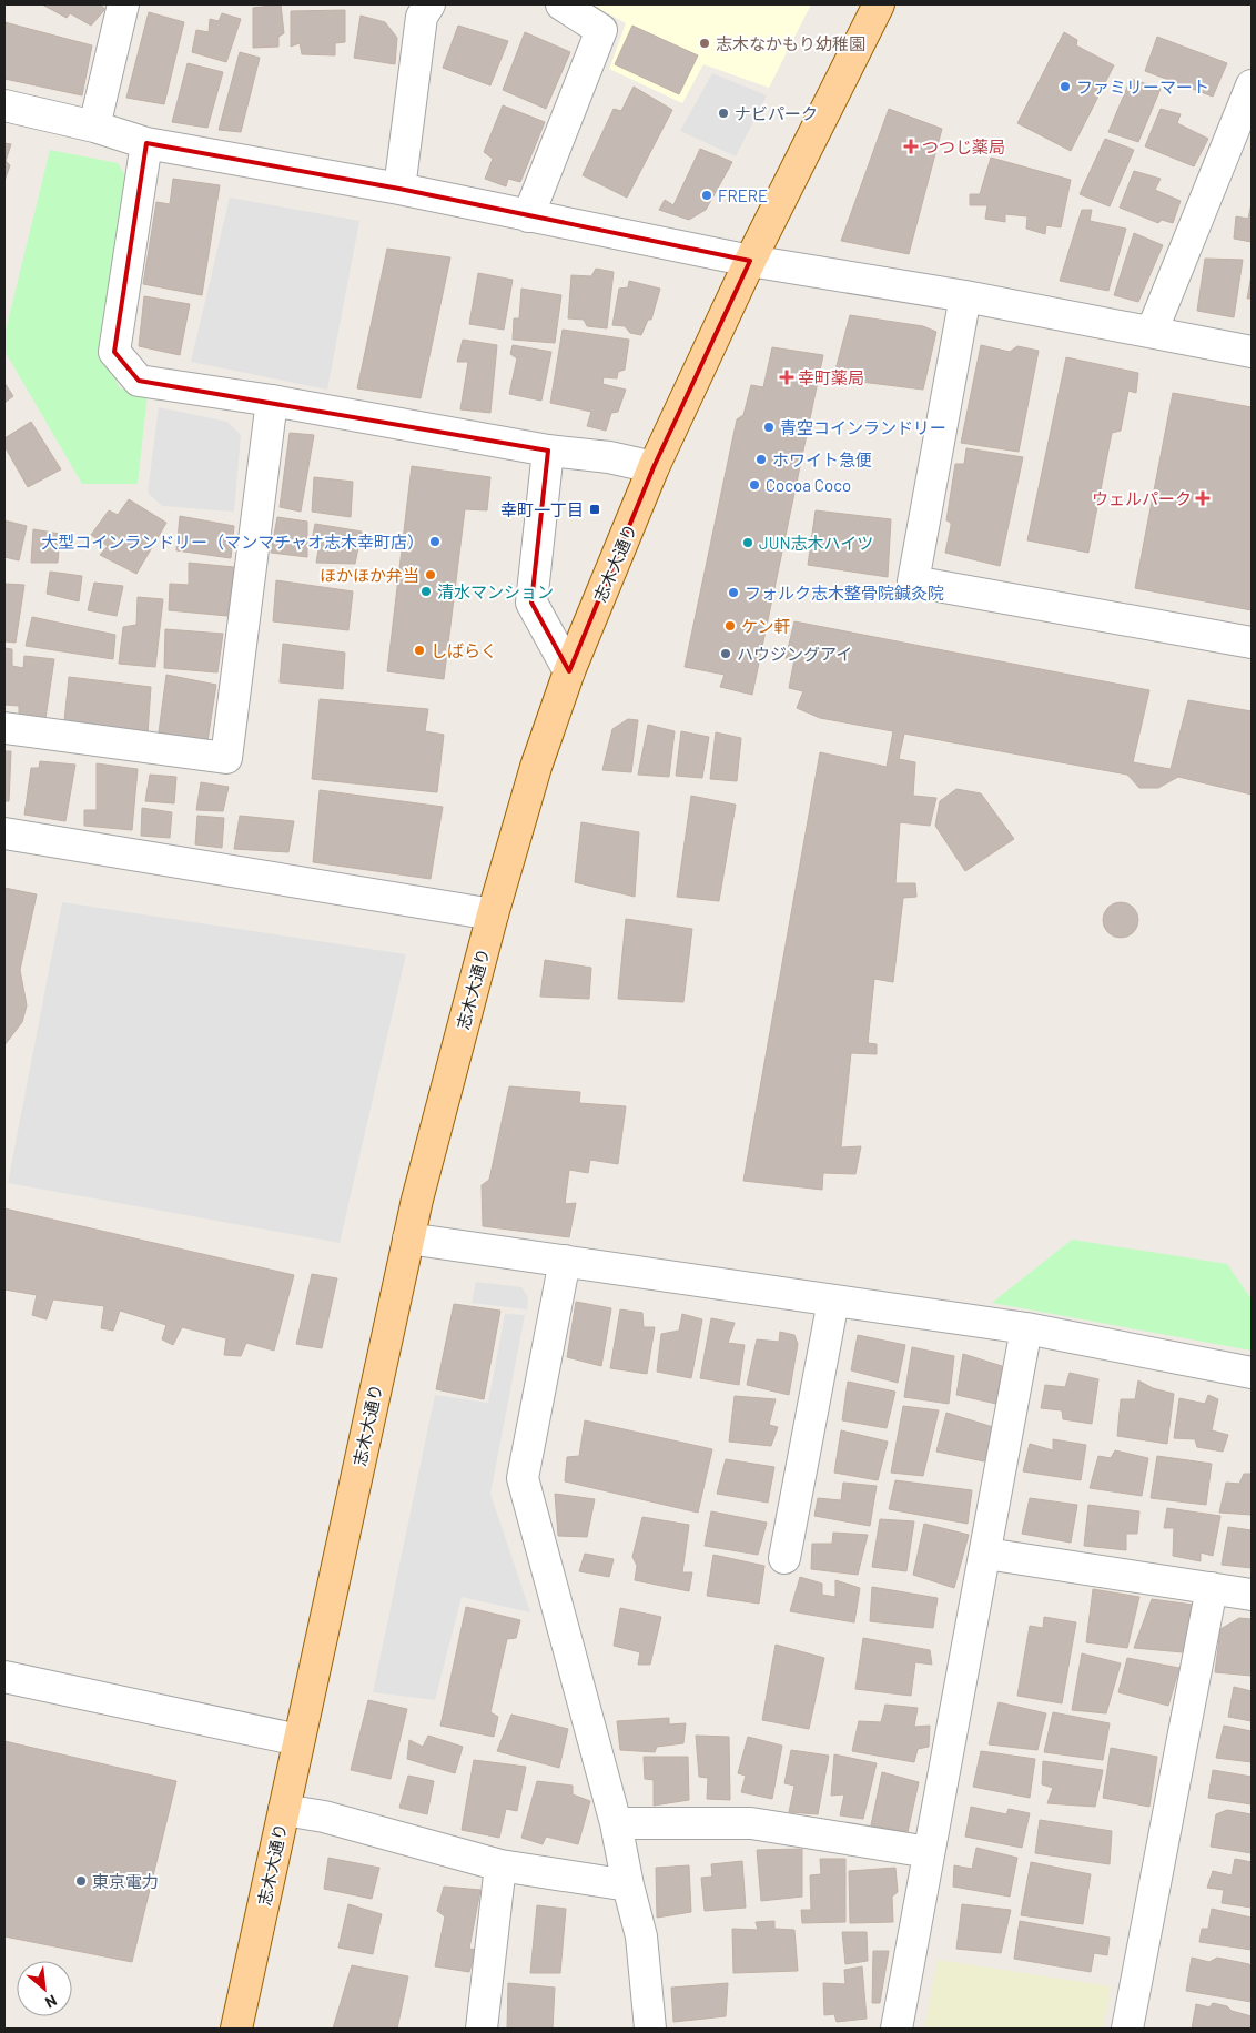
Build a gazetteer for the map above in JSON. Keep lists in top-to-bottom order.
{
  "streets": {
    "main road": ["志木大通り"]
  },
  "places": {
    "other": [
      "志木なかもり幼稚園",
      "ファミリーマート",
      "ナビパーク",
      "FRERE",
      "青空コインランドリー",
      "ホワイト急便",
      "Cocoa Coco",
      "大型コインランドリー（マンマチャオ志木幸町店）",
      "JUN志木ハイツ",
      "ほかほか弁当",
      "清水マンション",
      "フォルク志木整骨院鍼灸院",
      "ケン軒",
      "しばらく",
      "ハウジングアイ",
      "東京電力"
    ],
    "health": ["つつじ薬局", "幸町薬局", "ウェルパーク"],
    "transit": ["幸町一丁目"]
  },
  "north": "bottom right"
}
